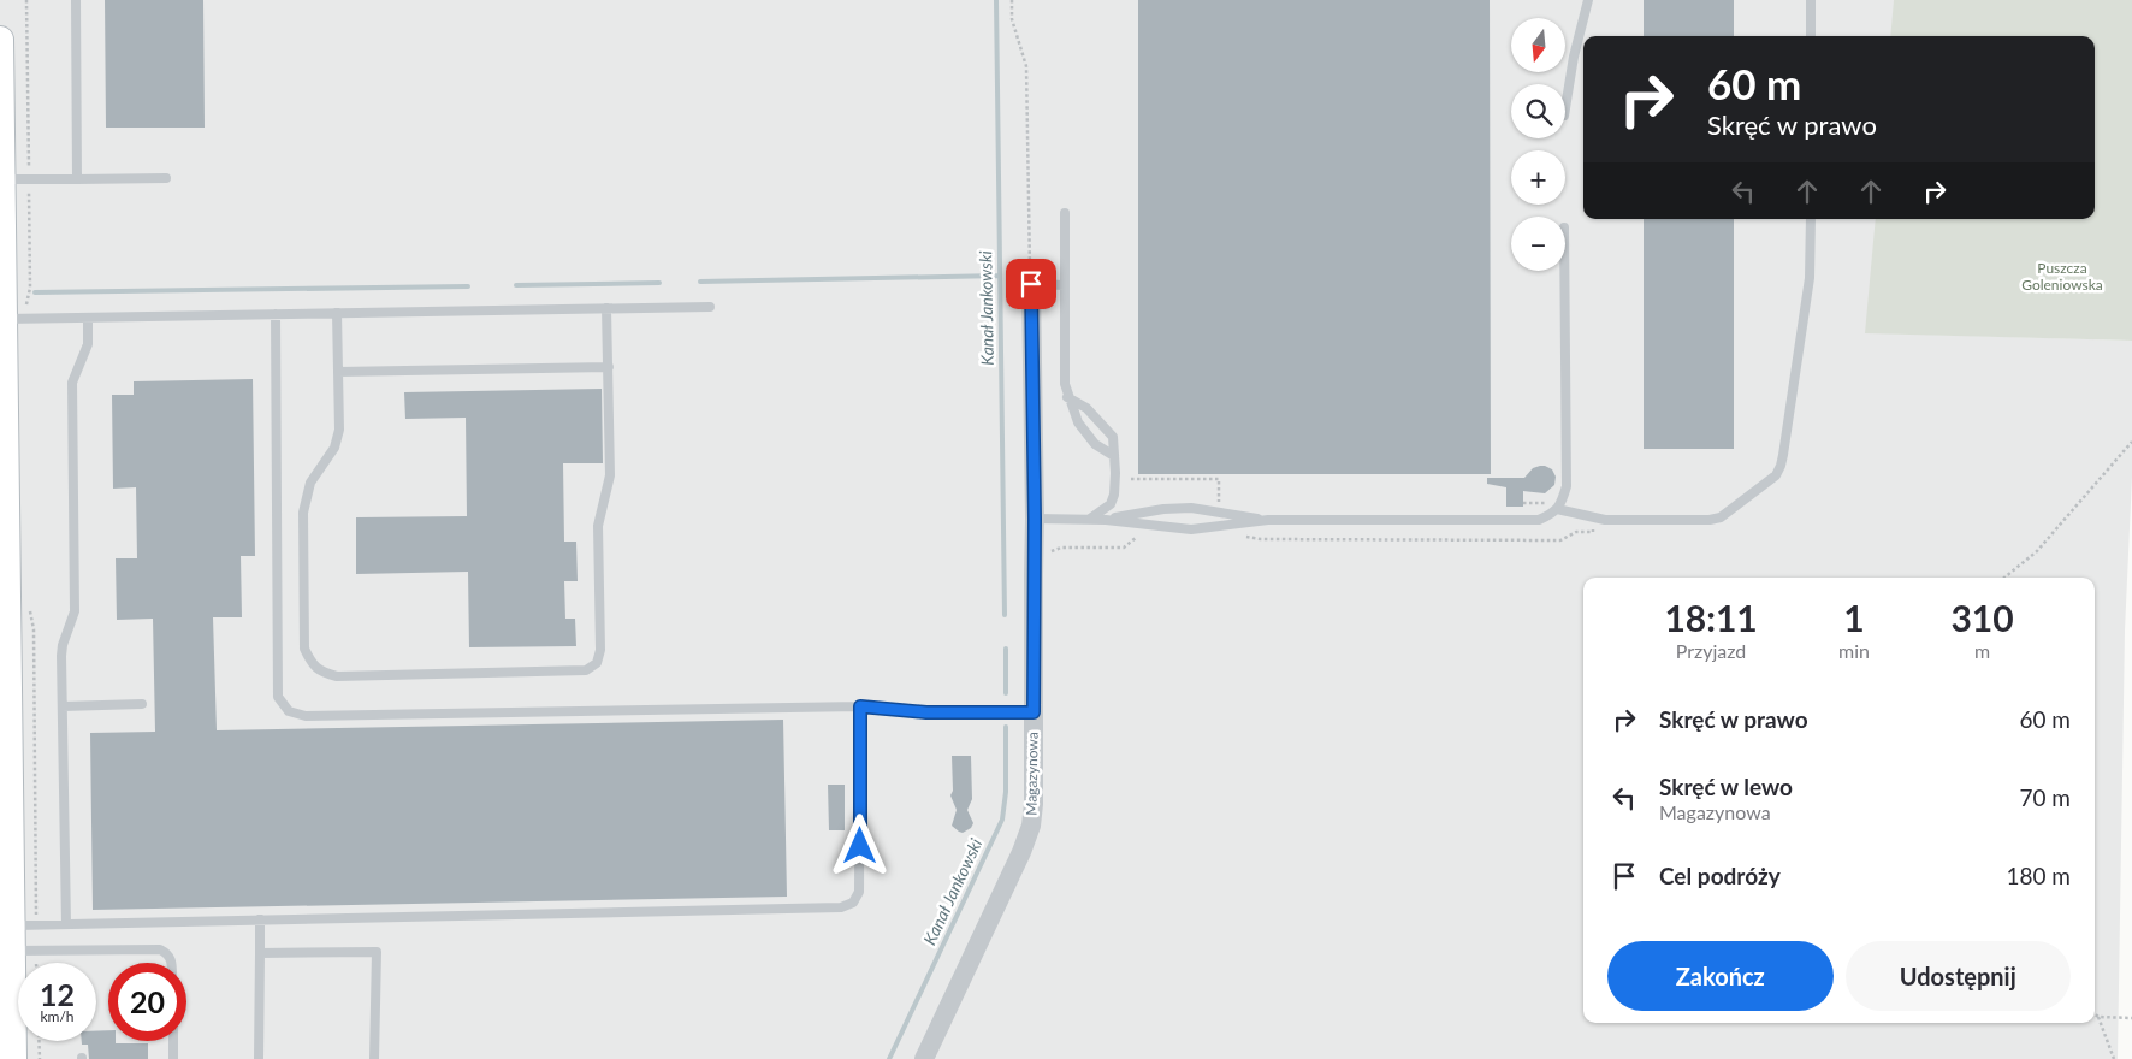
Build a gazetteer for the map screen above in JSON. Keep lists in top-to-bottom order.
{
  "streets": {
    "street": ["Magazynowa"]
  },
  "water": ["Kanał Jankowski"],
  "parks": ["Puszcza Goleniowska"],
  "north": "bottom",
  "page": {
    "map_buttons": ["+", "−"],
    "turn": ["60 m", "Skręć w prawo"],
    "eta": [
      "18:11",
      "Przyjazd",
      "1",
      "min",
      "310",
      "m"
    ],
    "list": [
      {
        "name": "Skręć w prawo",
        "value": "60 m"
      },
      {
        "name": "Skręć w lewo",
        "note": "Magazynowa",
        "value": "70 m"
      },
      {
        "name": "Cel podróży",
        "value": "180 m"
      }
    ],
    "buttons": ["Zakończ", "Udostępnij"],
    "speed": "12 km/h",
    "limit": "20"
  }
}
